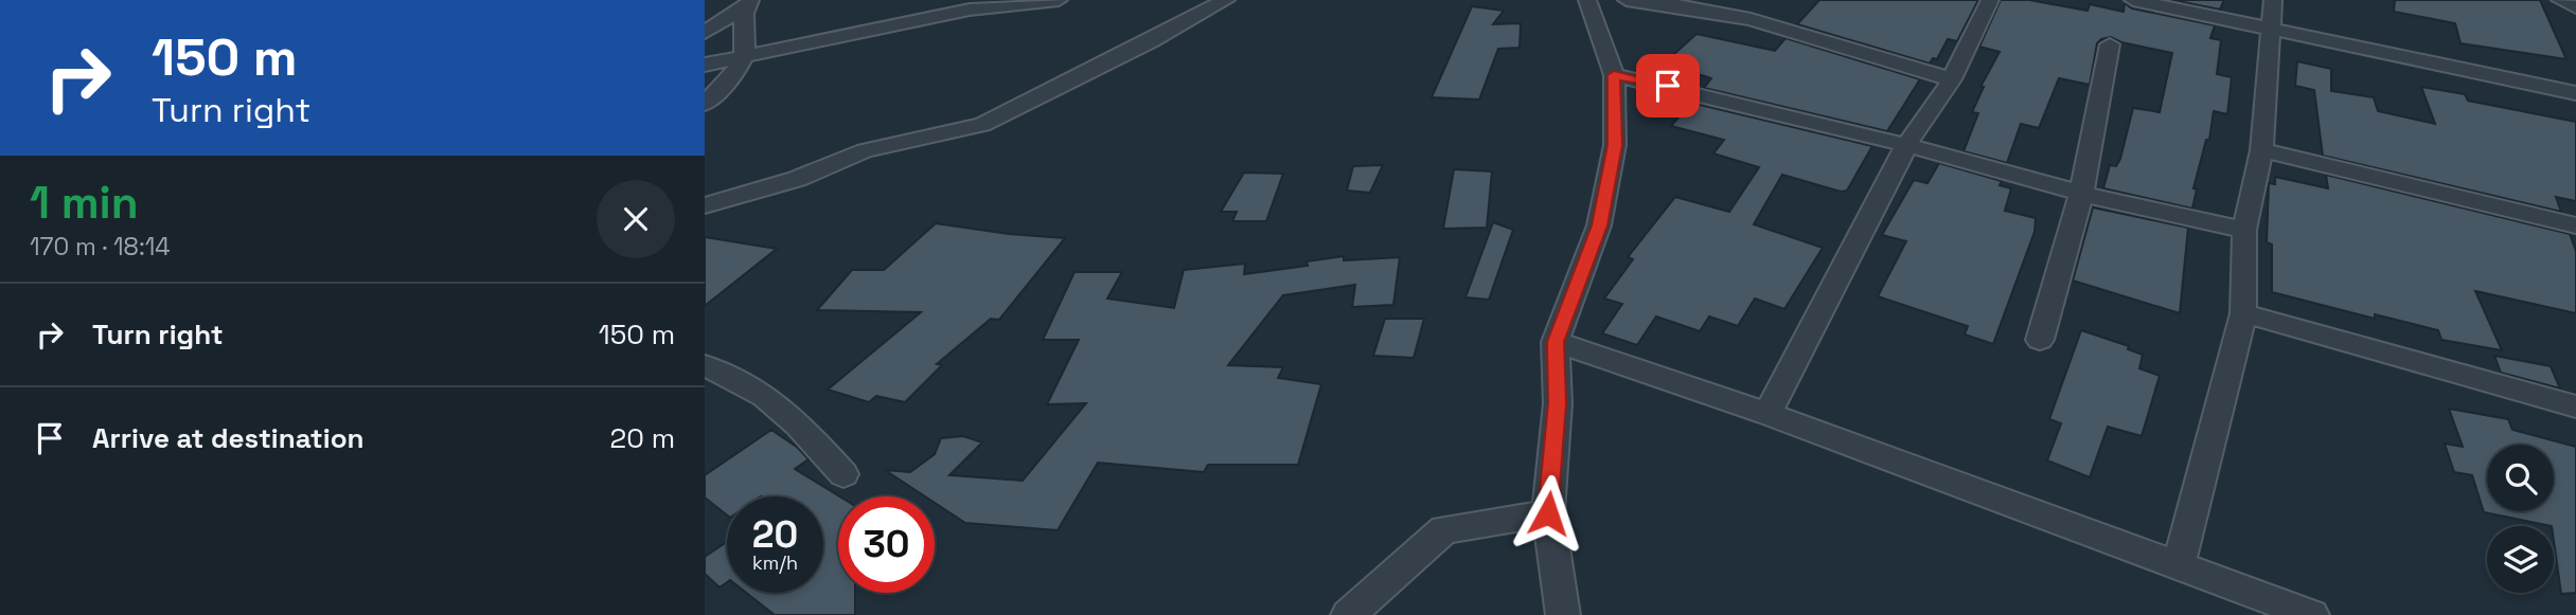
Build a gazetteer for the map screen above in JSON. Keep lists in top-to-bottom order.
{
  "page": {
    "turn": ["150 m", "Turn right"],
    "heading": ["1 min", "170 m · 18:14"],
    "list": [
      {
        "name": "Turn right",
        "value": "150 m"
      },
      {
        "name": "Arrive at destination",
        "value": "20 m"
      }
    ],
    "speed": "20 km/h",
    "limit": "30"
  }
}
